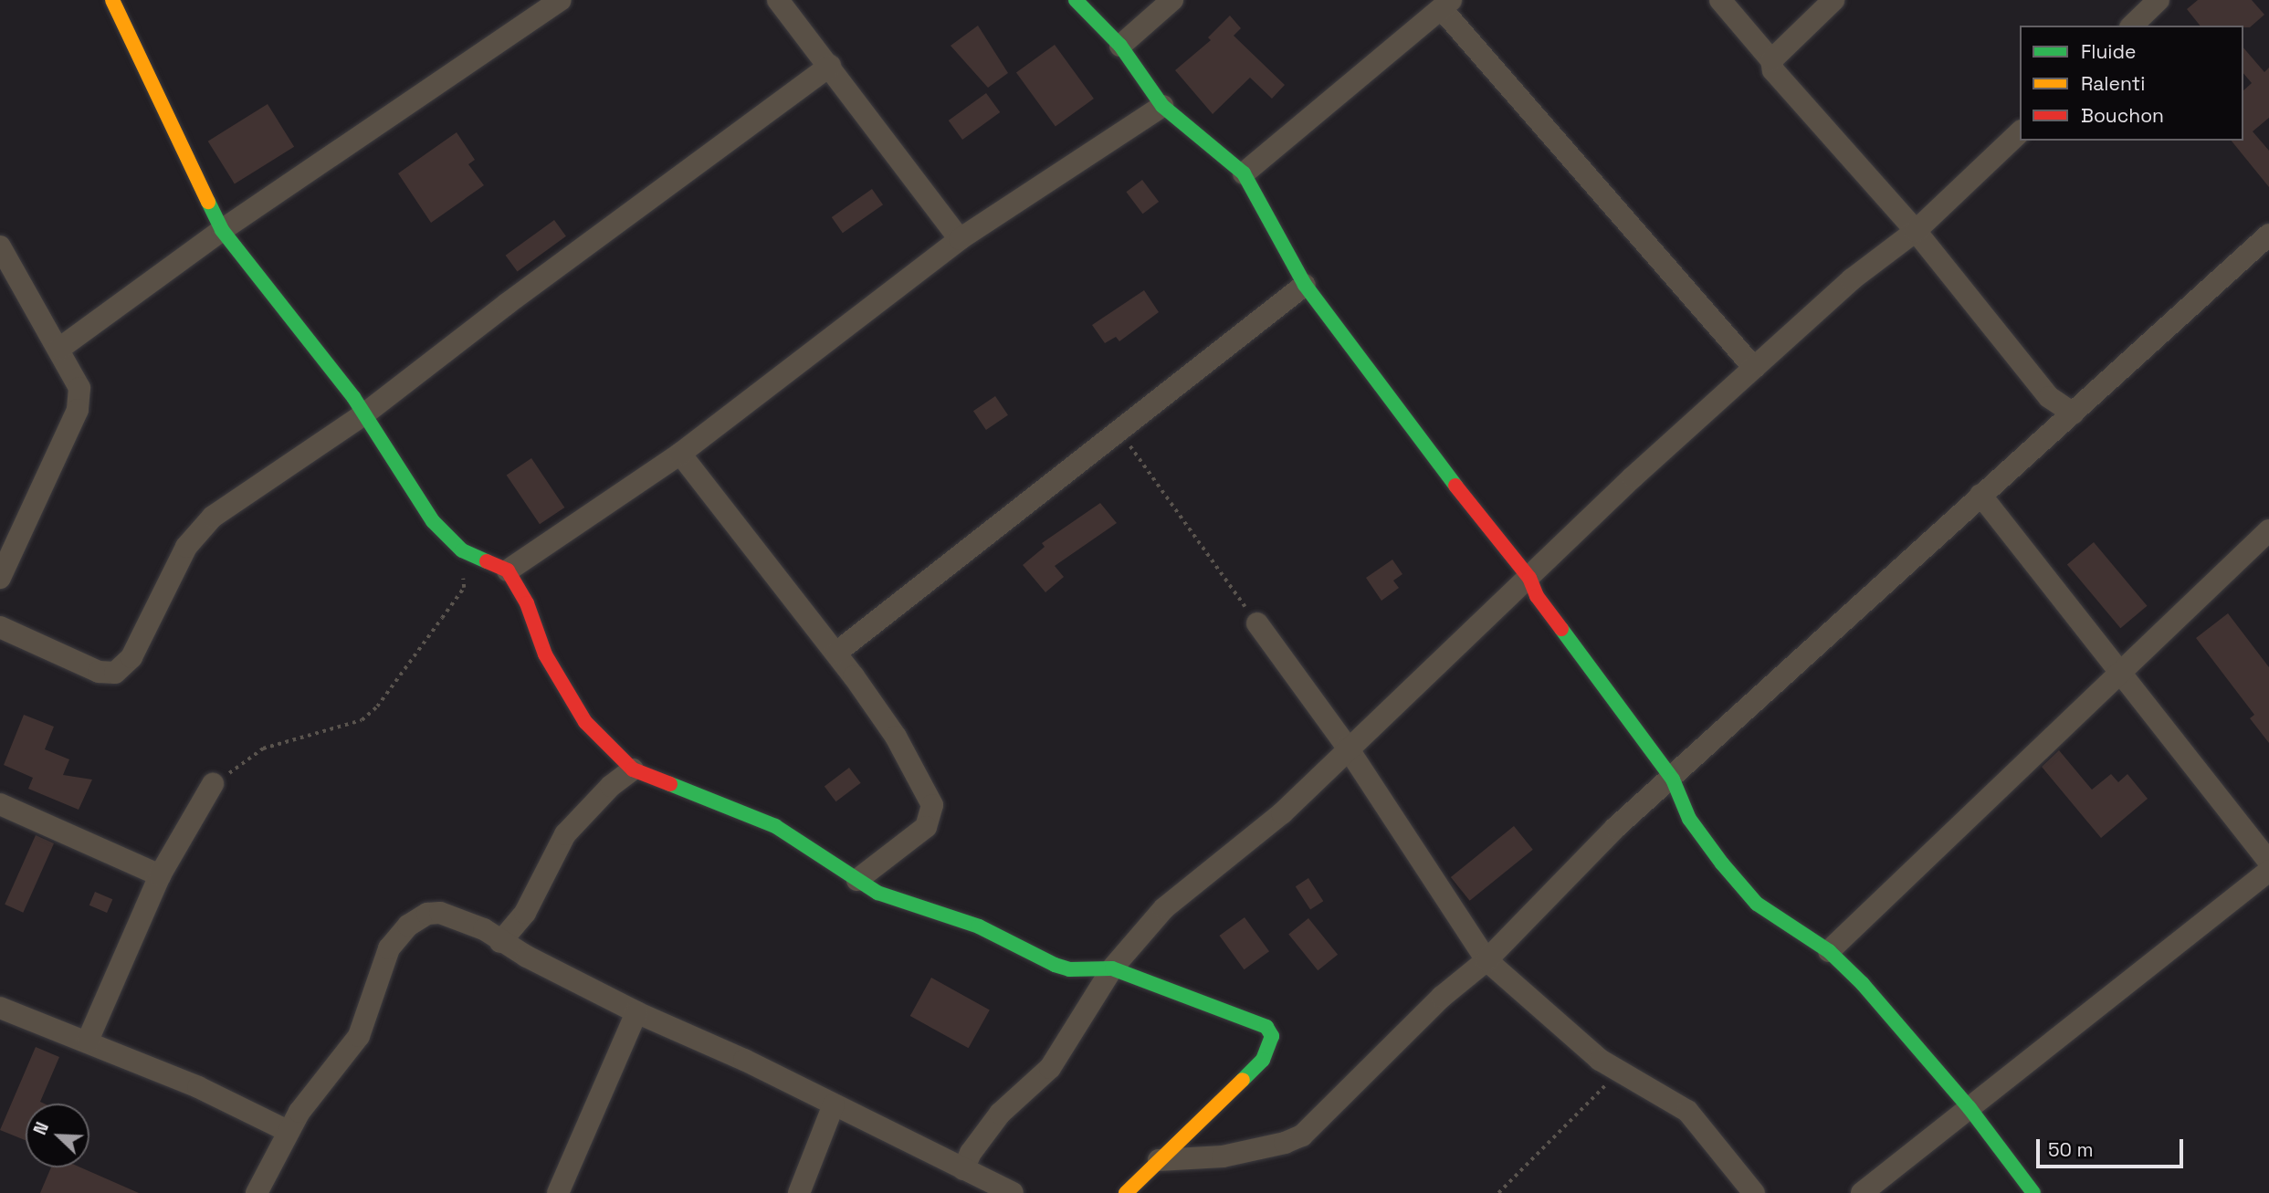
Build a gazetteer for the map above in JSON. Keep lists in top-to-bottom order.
{
  "legend": ["Fluide", "Ralenti", "Bouchon"],
  "scale_bar": "50 m",
  "north": "top left"
}
